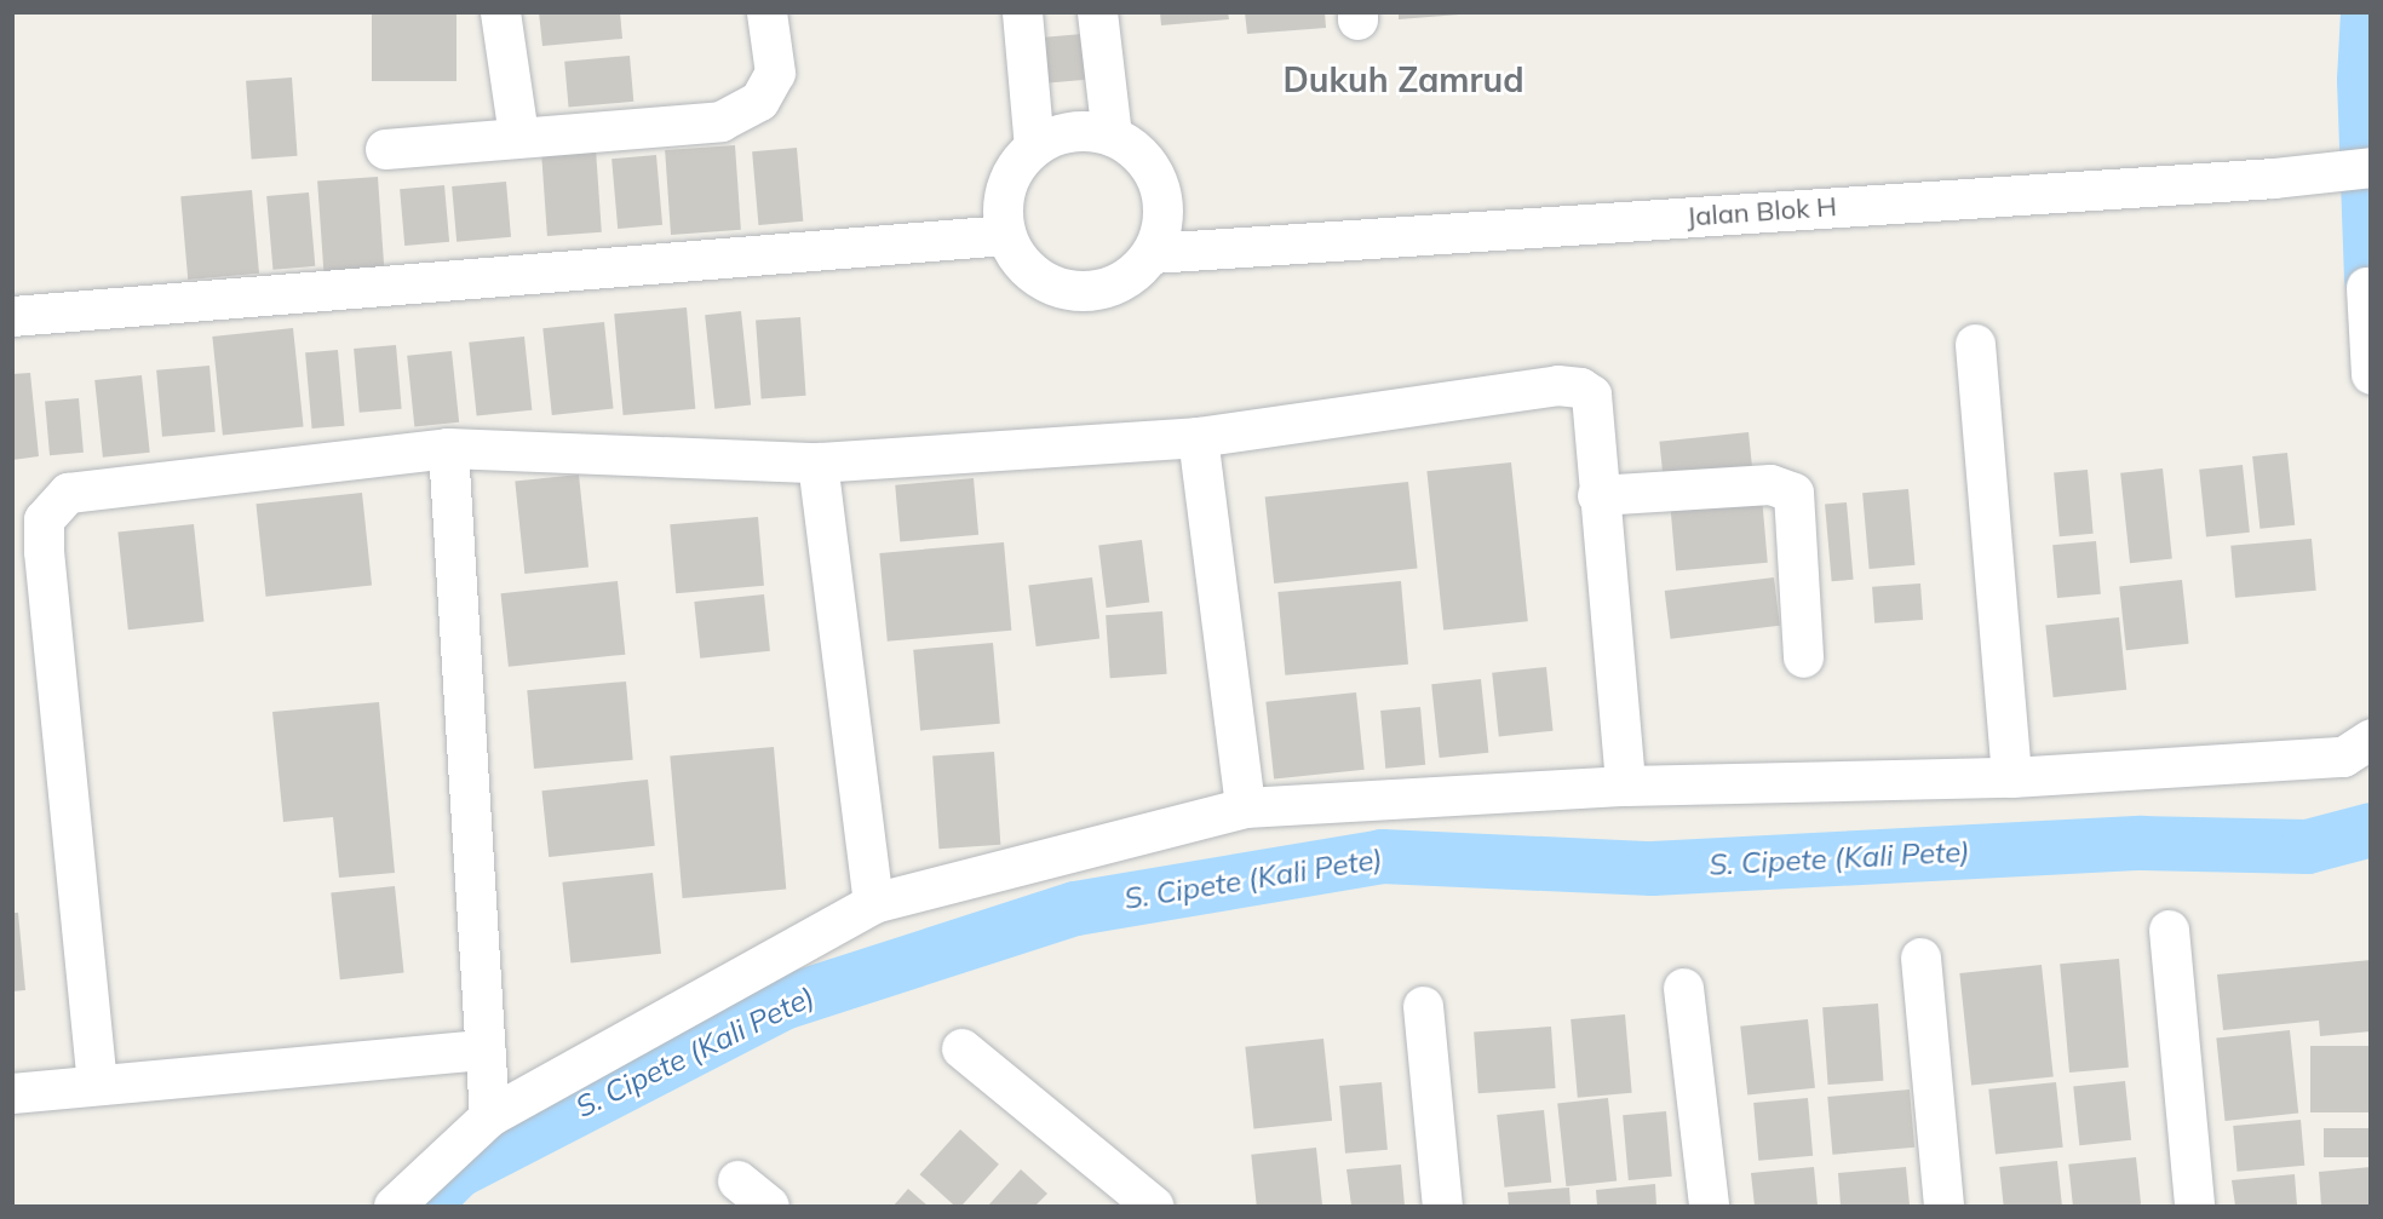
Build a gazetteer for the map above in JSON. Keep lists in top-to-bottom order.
{
  "streets": {
    "street": ["Jalan Blok H"]
  },
  "districts": ["Dukuh Zamrud"],
  "water": ["S. Cipete (Kali Pete)"]
}
